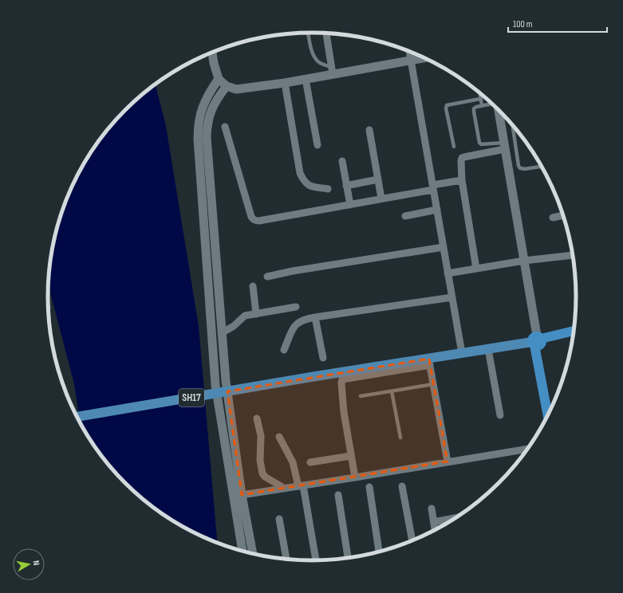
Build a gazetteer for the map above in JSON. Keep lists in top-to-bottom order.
{
  "streets": {
    "main road": ["SH17"]
  },
  "scale_bar": "100 m",
  "north": "right"
}
